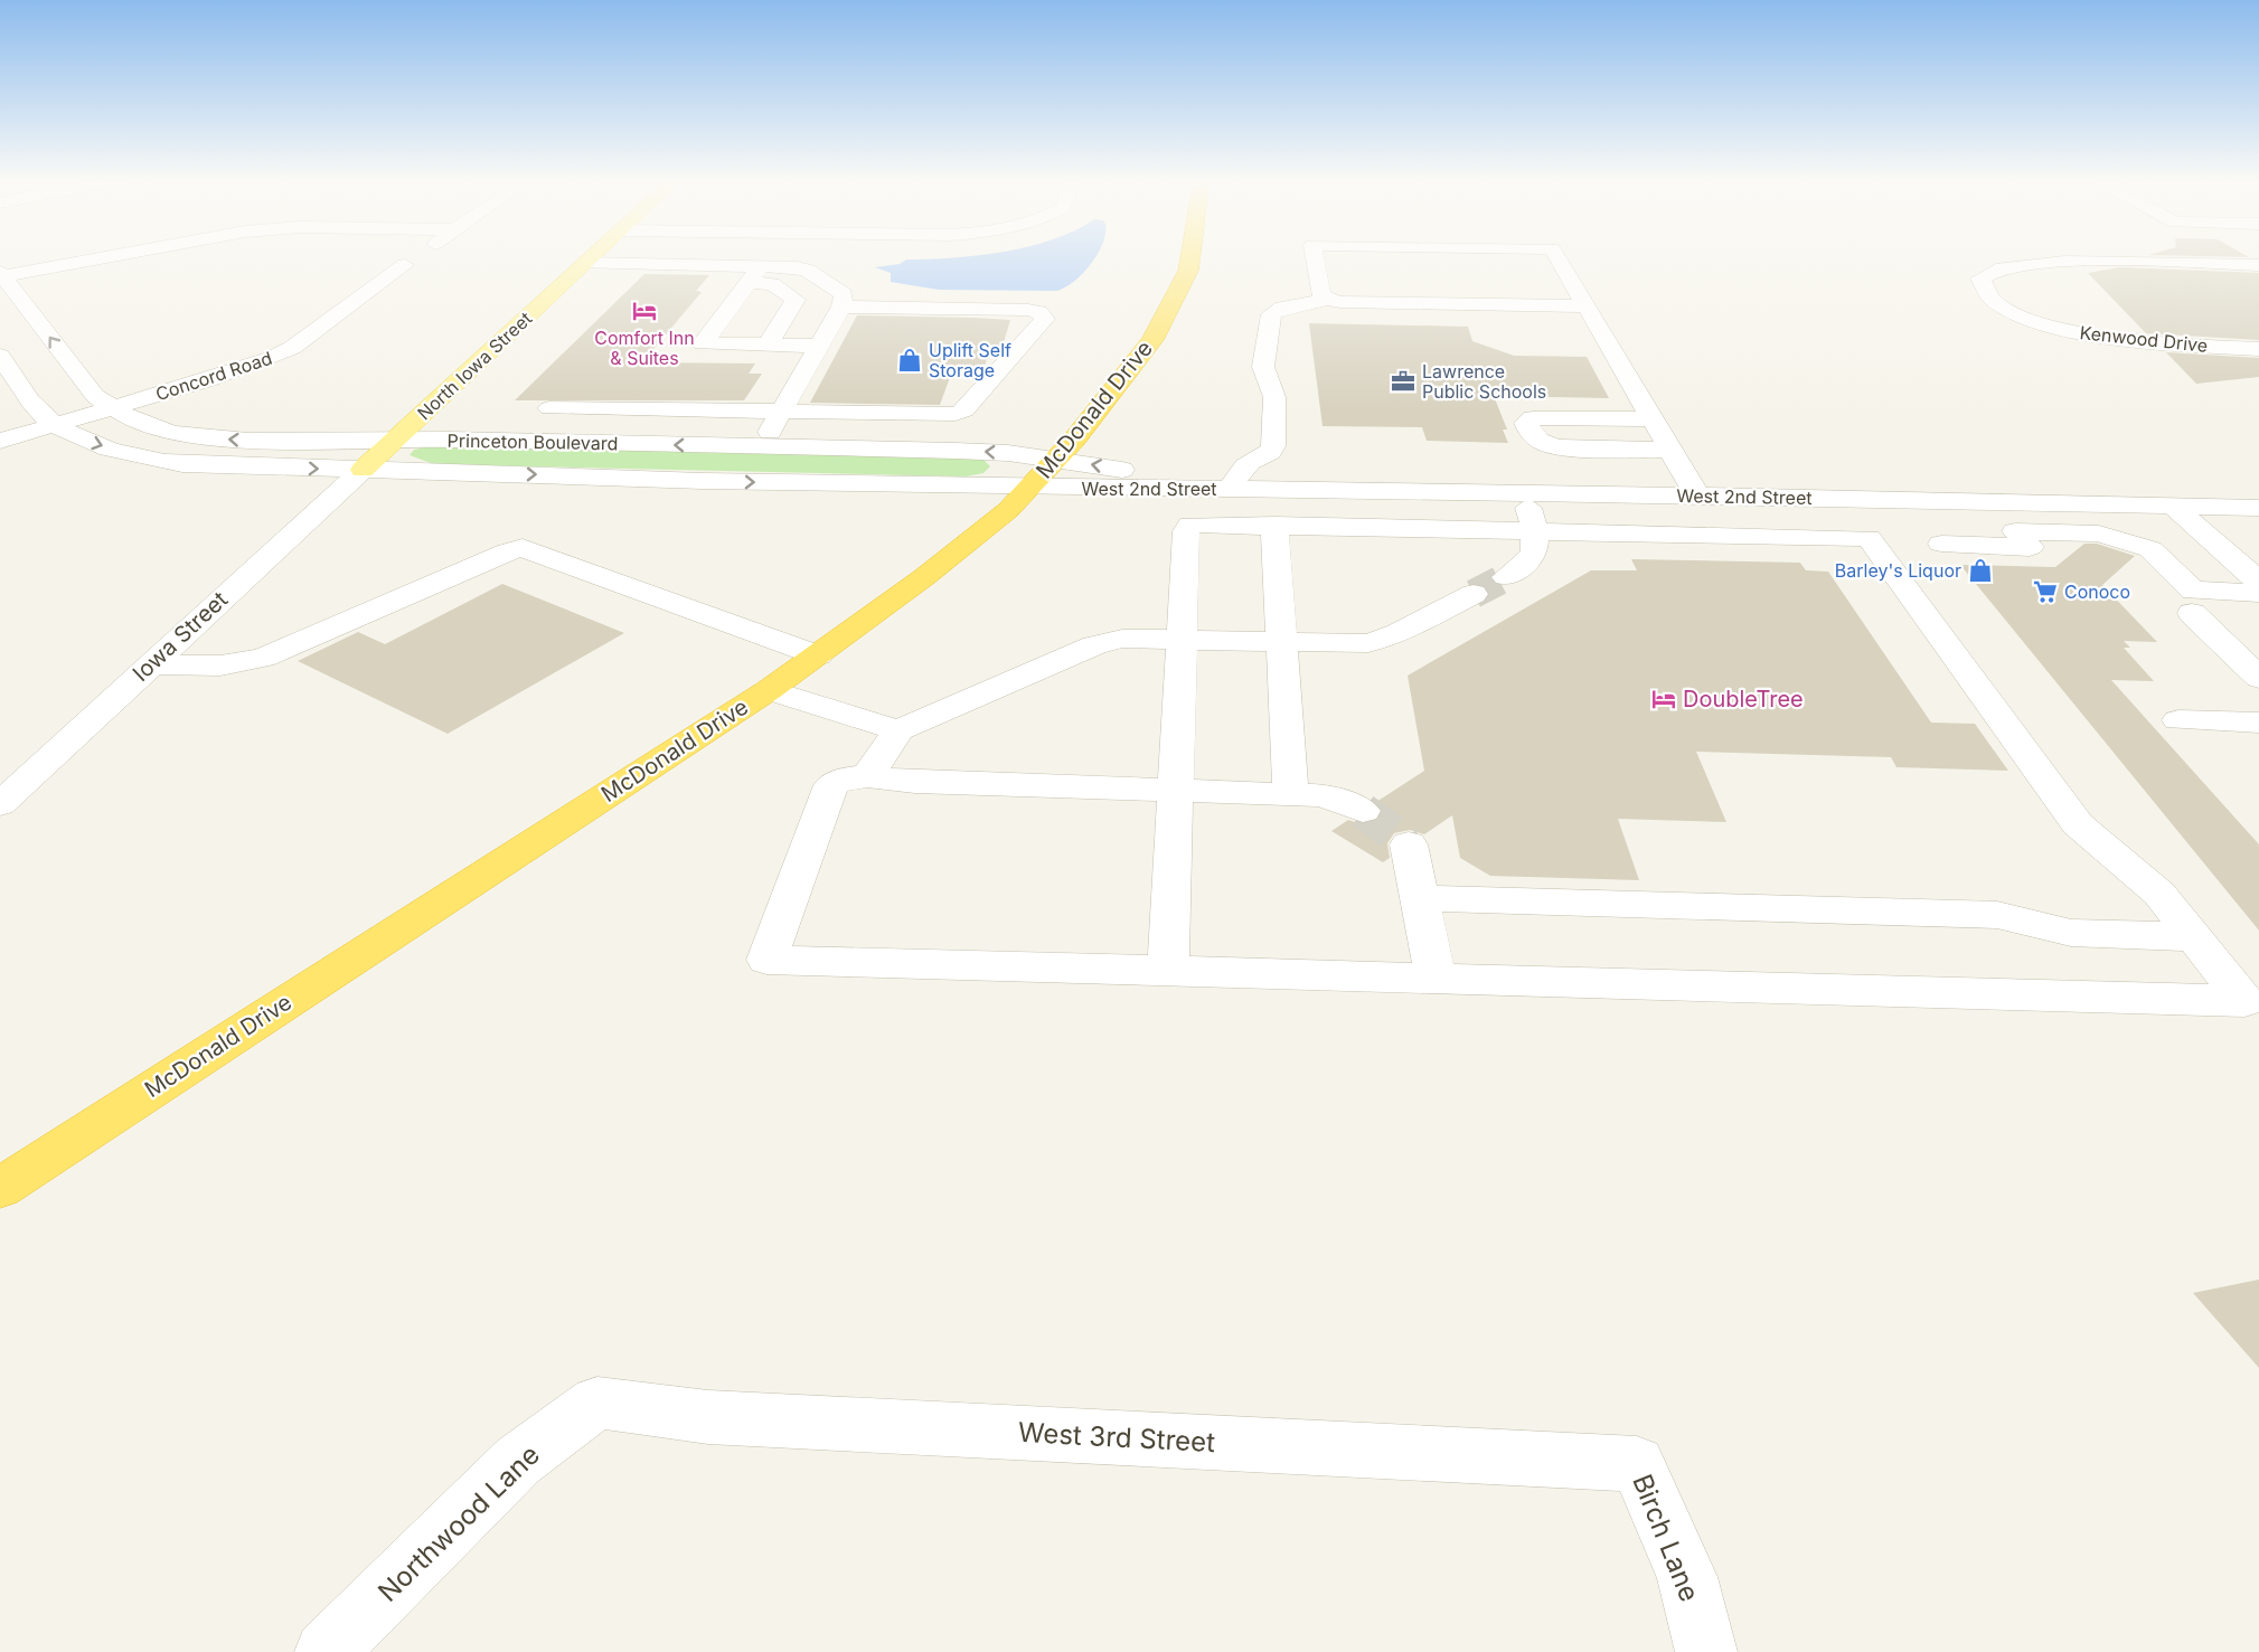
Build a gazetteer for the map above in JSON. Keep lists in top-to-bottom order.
{
  "streets": {
    "highway": ["McDonald Drive"],
    "main road": ["North Iowa Street"],
    "street": [
      "Kenwood Drive",
      "Concord Road",
      "Princeton Boulevard",
      "West 2nd Street",
      "Iowa Street",
      "West 3rd Street",
      "Northwood Lane",
      "Birch Lane"
    ]
  },
  "crossings": [
    ["North Iowa Street", "Princeton Boulevard"],
    ["North Iowa Street", "Iowa Street"],
    ["Concord Road", "Princeton Boulevard"],
    ["McDonald Drive", "Princeton Boulevard"],
    ["McDonald Drive", "West 2nd Street"],
    ["Princeton Boulevard", "West 2nd Street"],
    ["Princeton Boulevard", "Iowa Street"],
    ["West 3rd Street", "Northwood Lane"],
    ["West 3rd Street", "Birch Lane"]
  ],
  "places": {
    "hotel": ["Comfort Inn & Suites", "DoubleTree"],
    "shop": ["Uplift Self Storage", "Barley's Liquor"],
    "office": ["Lawrence Public Schools"],
    "supermarket": ["Conoco"]
  }
}
